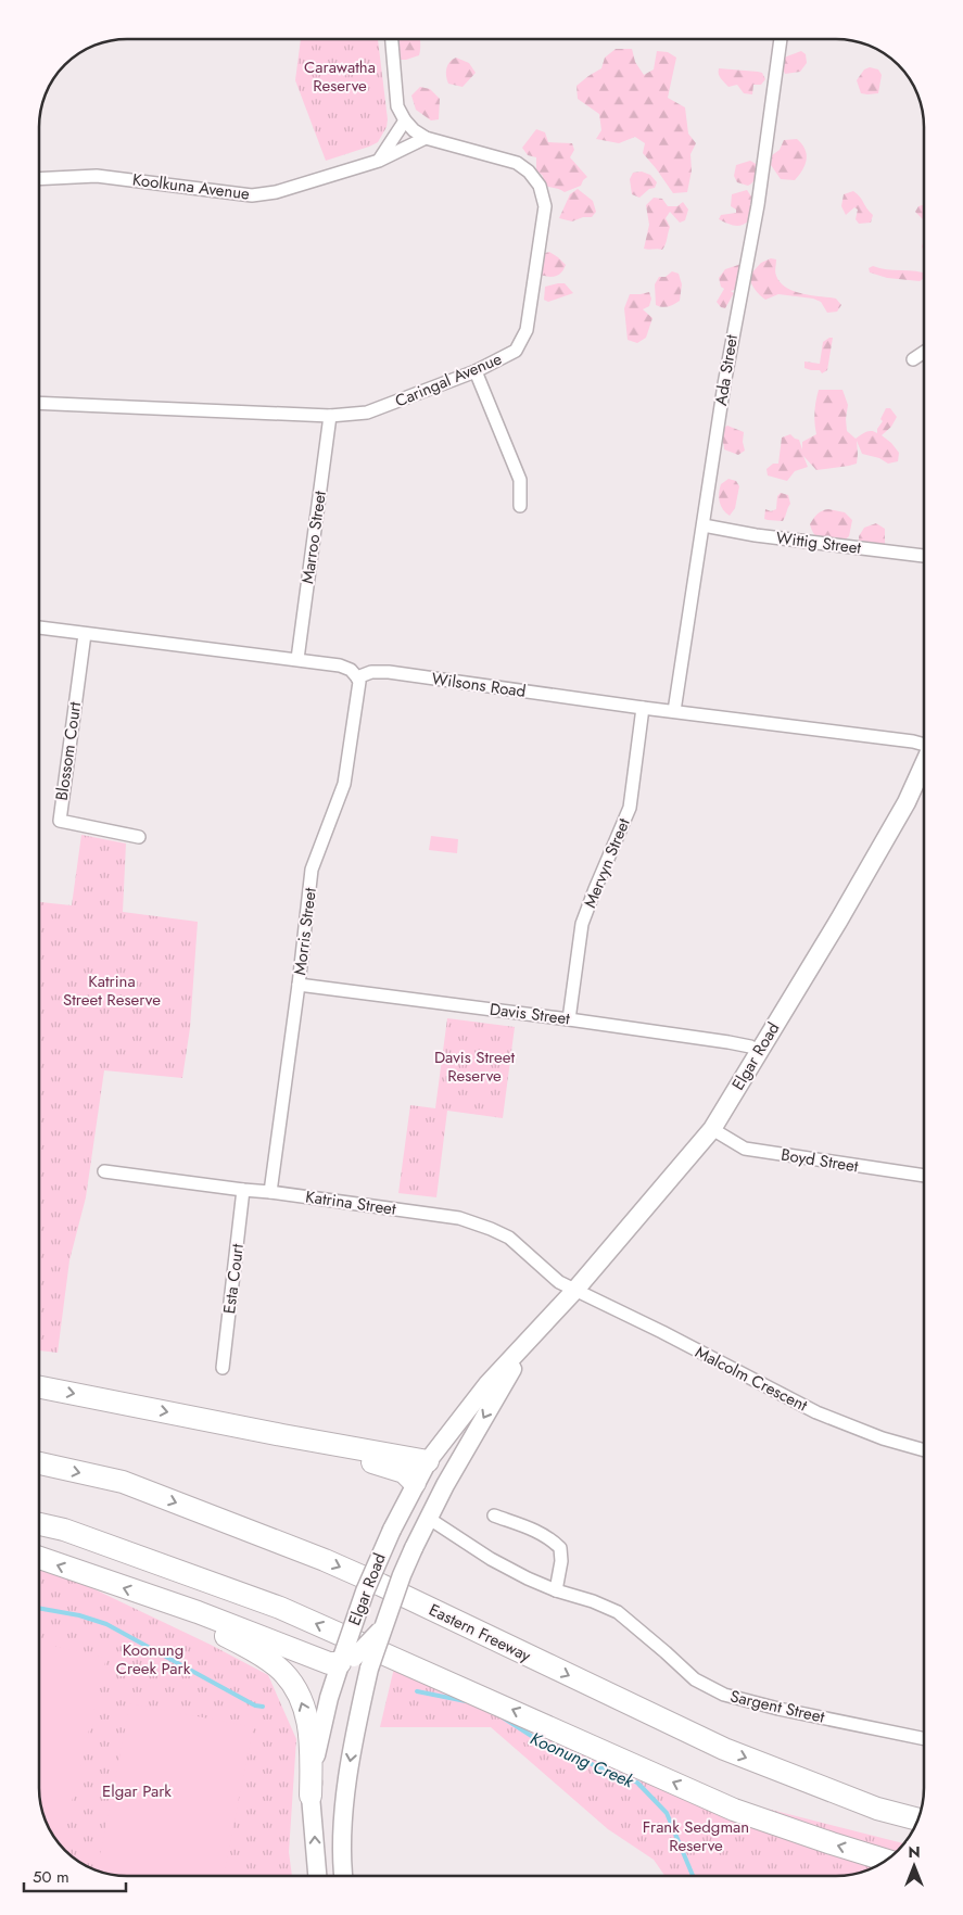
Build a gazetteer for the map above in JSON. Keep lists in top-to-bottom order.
{
  "streets": {
    "highway": ["Eastern Freeway"],
    "main road": ["Elgar Road"],
    "street": [
      "Koolkuna Avenue",
      "Ada Street",
      "Caringal Avenue",
      "Marroo Street",
      "Wittig Street",
      "Wilsons Road",
      "Blossom Court",
      "Mervyn Street",
      "Morris Street",
      "Davis Street",
      "Boyd Street",
      "Katrina Street",
      "Esta Court",
      "Malcolm Crescent",
      "Sargent Street"
    ]
  },
  "crossings": [
    ["Koolkuna Avenue", "Caringal Avenue"],
    ["Ada Street", "Wittig Street"],
    ["Ada Street", "Wilsons Road"],
    ["Caringal Avenue", "Marroo Street"],
    ["Wilsons Road", "Mervyn Street"],
    ["Wilsons Road", "Morris Street"],
    ["Mervyn Street", "Davis Street"],
    ["Morris Street", "Davis Street"],
    ["Morris Street", "Katrina Street"],
    ["Davis Street", "Elgar Road"],
    ["Elgar Road", "Boyd Street"],
    ["Elgar Road", "Katrina Street"],
    ["Elgar Road", "Malcolm Crescent"],
    ["Elgar Road", "Sargent Street"],
    ["Katrina Street", "Esta Court"],
    ["Katrina Street", "Malcolm Crescent"]
  ],
  "water": ["Koonung Creek"],
  "parks": [
    "Carawatha Reserve",
    "Katrina Street Reserve",
    "Davis Street Reserve",
    "Koonung Creek Park",
    "Elgar Park",
    "Frank Sedgman Reserve"
  ],
  "scale_bar": "50 m",
  "north": "top"
}
